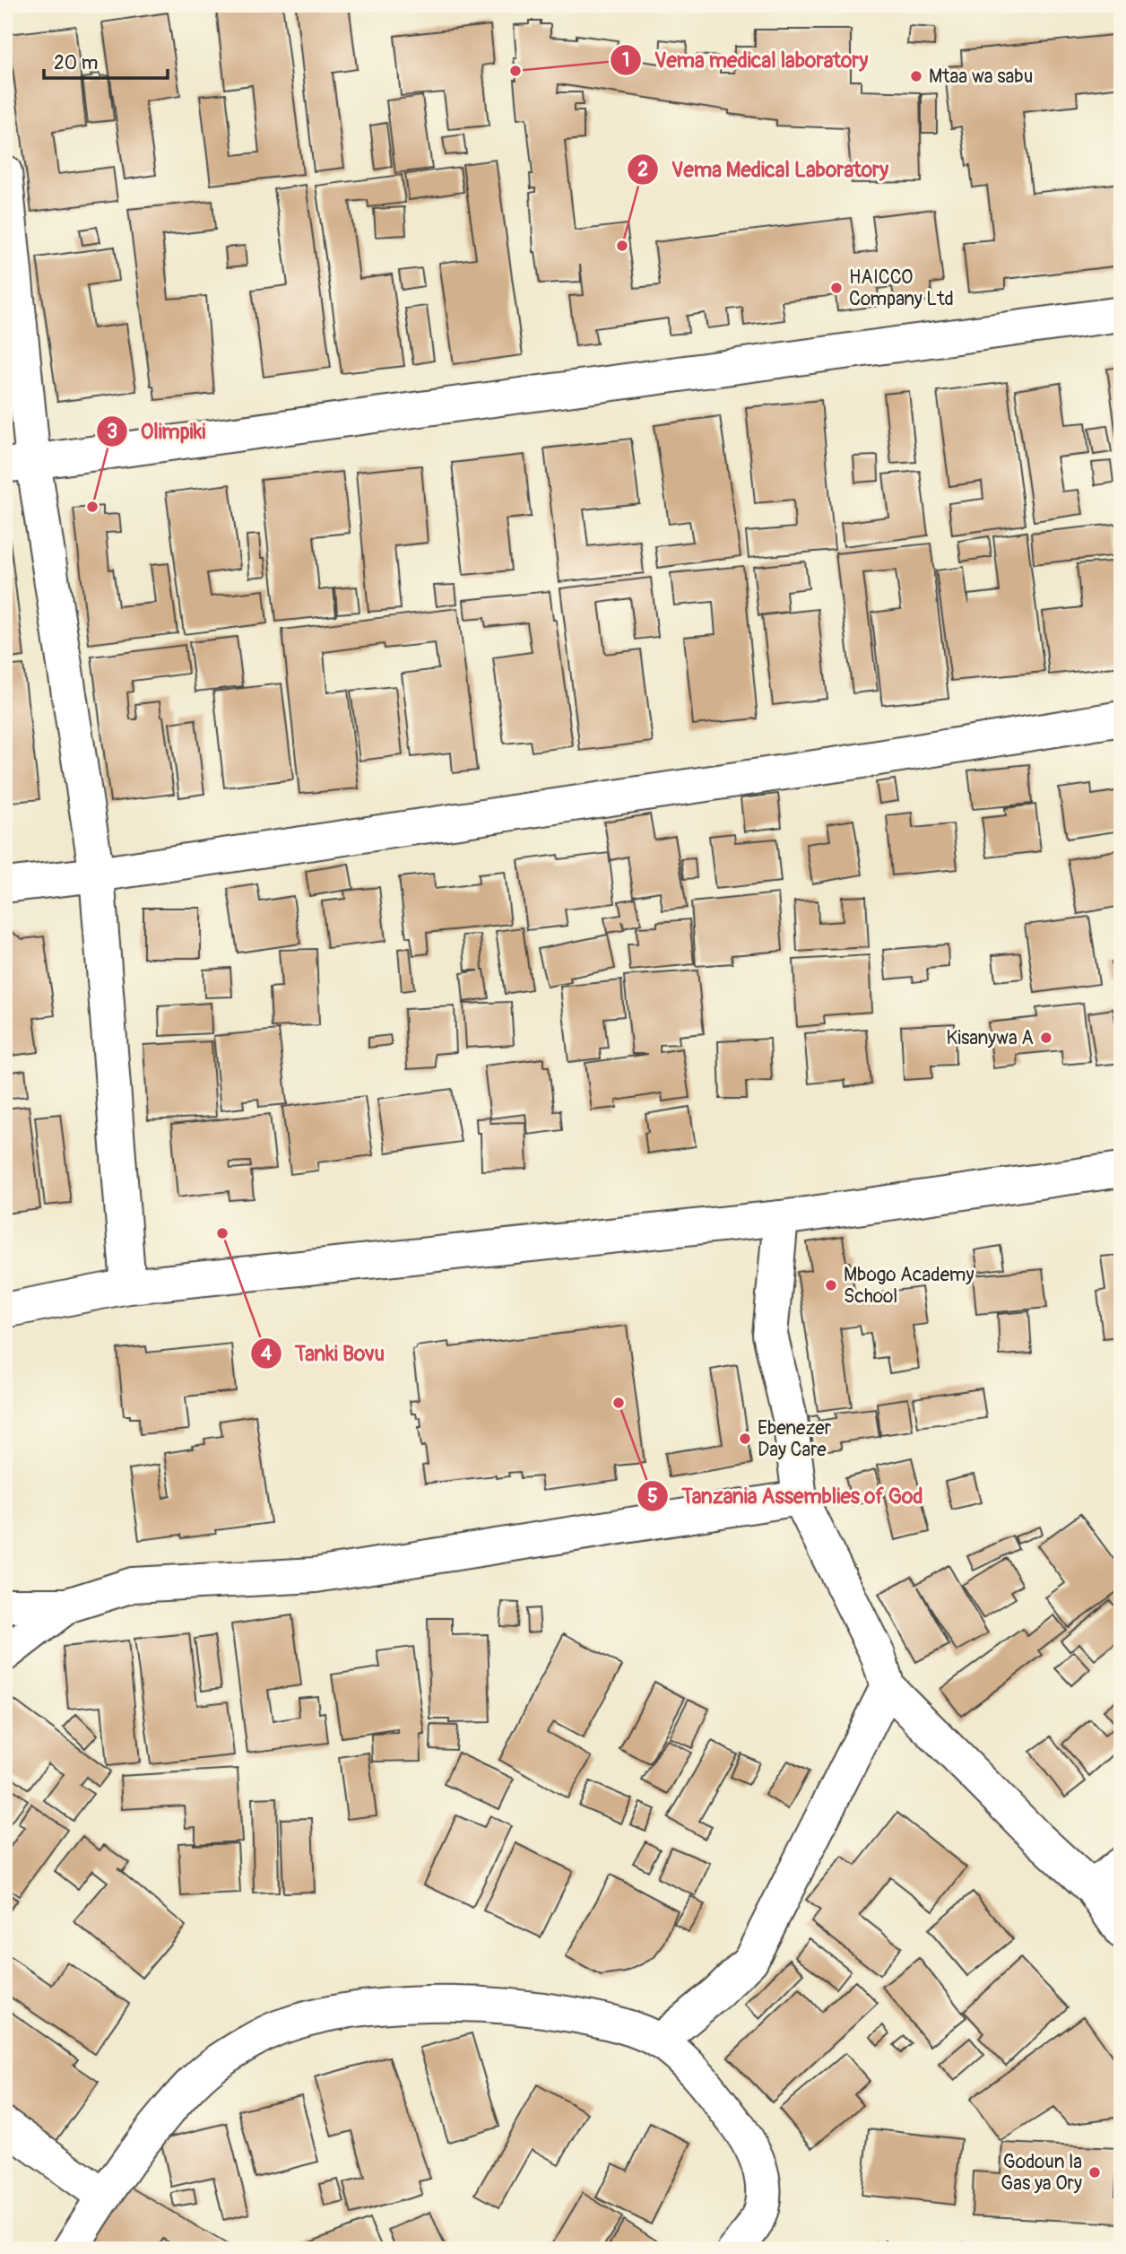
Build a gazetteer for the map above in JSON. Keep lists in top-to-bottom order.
{
  "places": [
    "Vema medical laboratory",
    "Mtaa wa sabu",
    "Vema Medical Laboratory",
    "HAICCO Company Ltd",
    "Olimpiki",
    "Kisanywa A",
    "Tanki Bovu",
    "Mbogo Academy School",
    "Tanzania Assemblies of God",
    "Ebenezer Day Care",
    "Godoun la Gas ya Ory"
  ],
  "scale_bar": "20 m"
}
